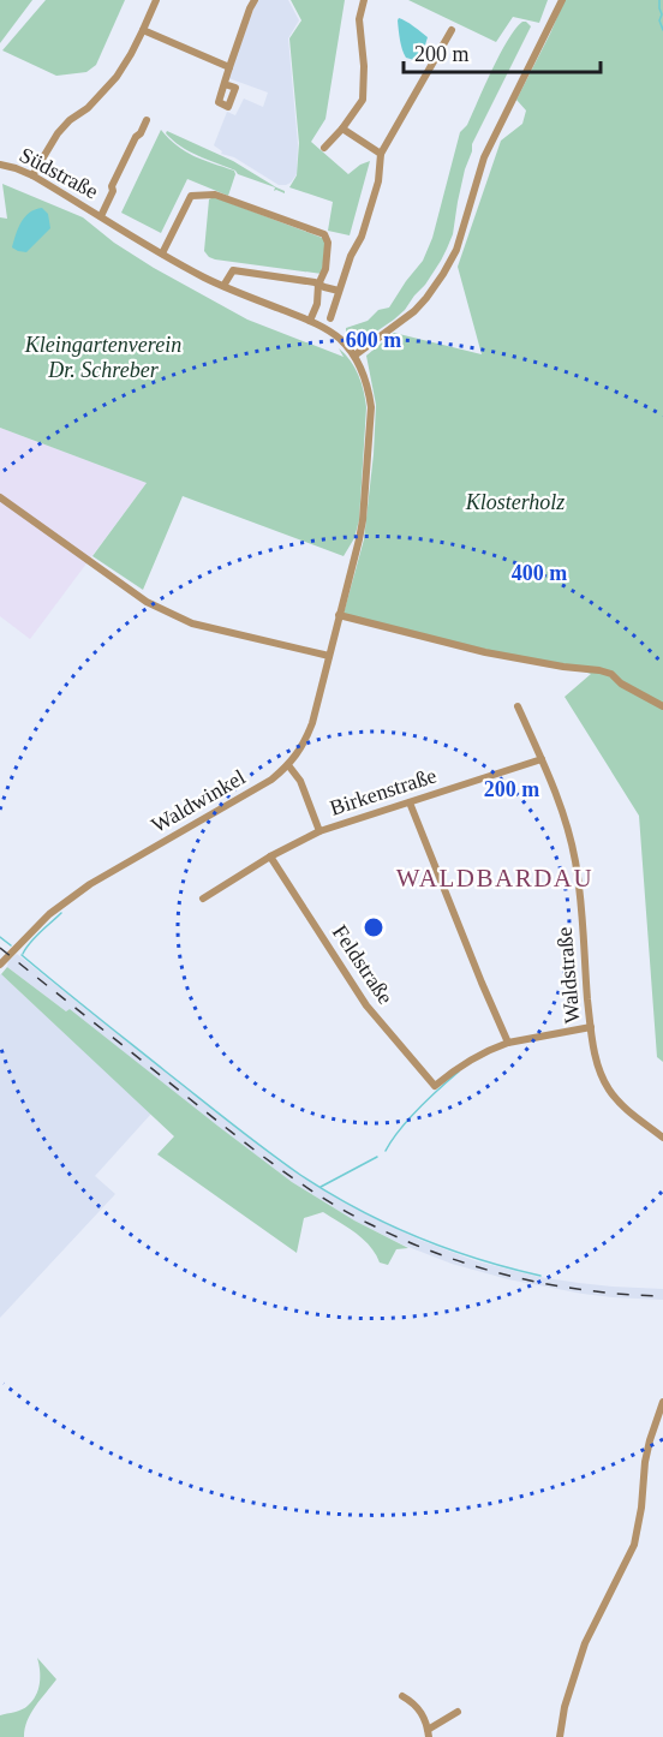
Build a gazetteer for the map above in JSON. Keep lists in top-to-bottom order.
{
  "streets": {
    "street": [
      "Südstraße",
      "Birkenstraße",
      "Waldwinkel",
      "Feldstraße",
      "Waldstraße"
    ]
  },
  "crossings": [
    ["Südstraße", "Waldwinkel"],
    ["Birkenstraße", "Waldwinkel"],
    ["Birkenstraße", "Feldstraße"],
    ["Birkenstraße", "Waldstraße"]
  ],
  "districts": ["WALDBARDAU"],
  "parks": ["Kleingartenverein Dr. Schreber", "Klosterholz"],
  "scale_bar": "200 m",
  "rings": ["600 m", "400 m", "200 m"]
}
